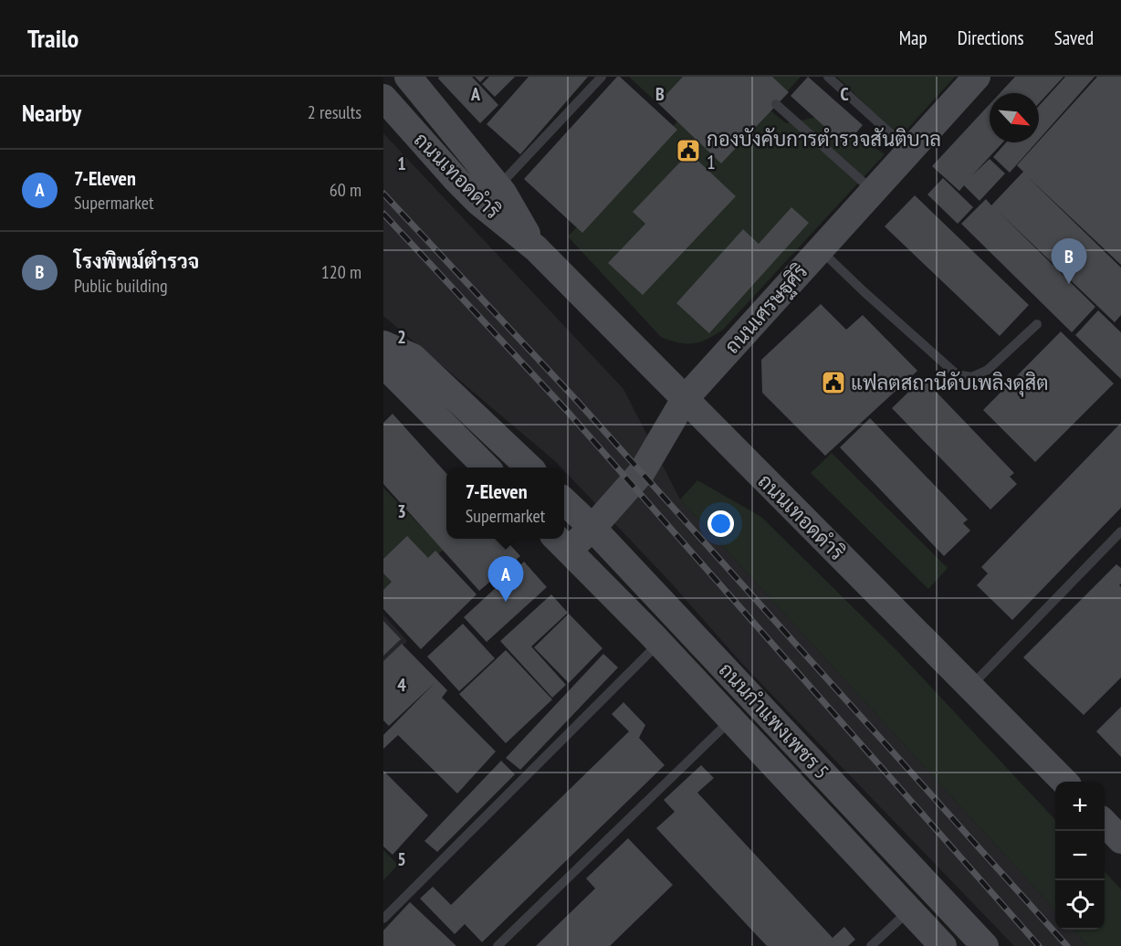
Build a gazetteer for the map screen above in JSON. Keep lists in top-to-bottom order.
{
  "streets": {
    "street": ["ถนนเทอดดำริ", "ถนนเศรษฐศิริ", "ถนนกำแพงเพชร 5"]
  },
  "crossings": [
    ["ถนนเทอดดำริ", "ถนนเศรษฐศิริ"],
    ["ถนนเศรษฐศิริ", "ถนนกำแพงเพชร 5"]
  ],
  "places": {
    "public building": ["กองบังคับการตำรวจสันติบาล 1", "แฟลตสถานีดับเพลิงดุสิต"]
  },
  "north": "bottom right",
  "page": {
    "header": "Trailo",
    "nav": ["Map", "Directions", "Saved"],
    "heading": ["Nearby", "2 results"],
    "list": [
      {
        "mark": "A",
        "name": "7-Eleven",
        "note": "Supermarket",
        "value": "60 m"
      },
      {
        "mark": "B",
        "name": "โรงพิพม์ตำรวจ",
        "note": "Public building",
        "value": "120 m"
      }
    ],
    "pins": ["B", "A"],
    "popup": ["7-Eleven", "Supermarket"],
    "map_buttons": ["+", "−"]
  },
  "grid": {
    "columns": ["A", "B", "C"],
    "rows": [
      "1",
      "2",
      "3",
      "4",
      "5"
    ]
  }
}
